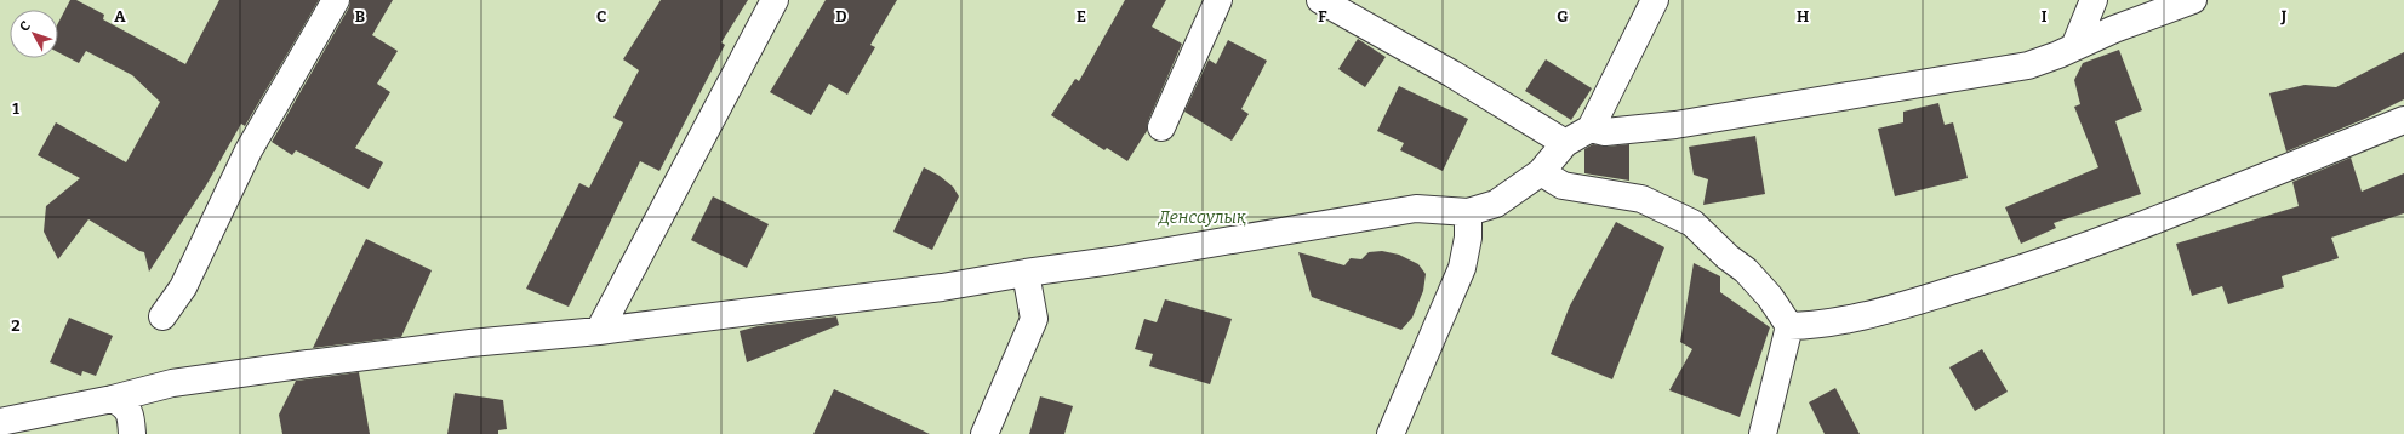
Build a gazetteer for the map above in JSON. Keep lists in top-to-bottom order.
{
  "parks": ["Денсаулық"],
  "north": "top left",
  "grid": {
    "columns": [
      "A",
      "B",
      "C",
      "D",
      "E",
      "F",
      "G",
      "H",
      "I",
      "J"
    ],
    "rows": ["1", "2"]
  }
}
